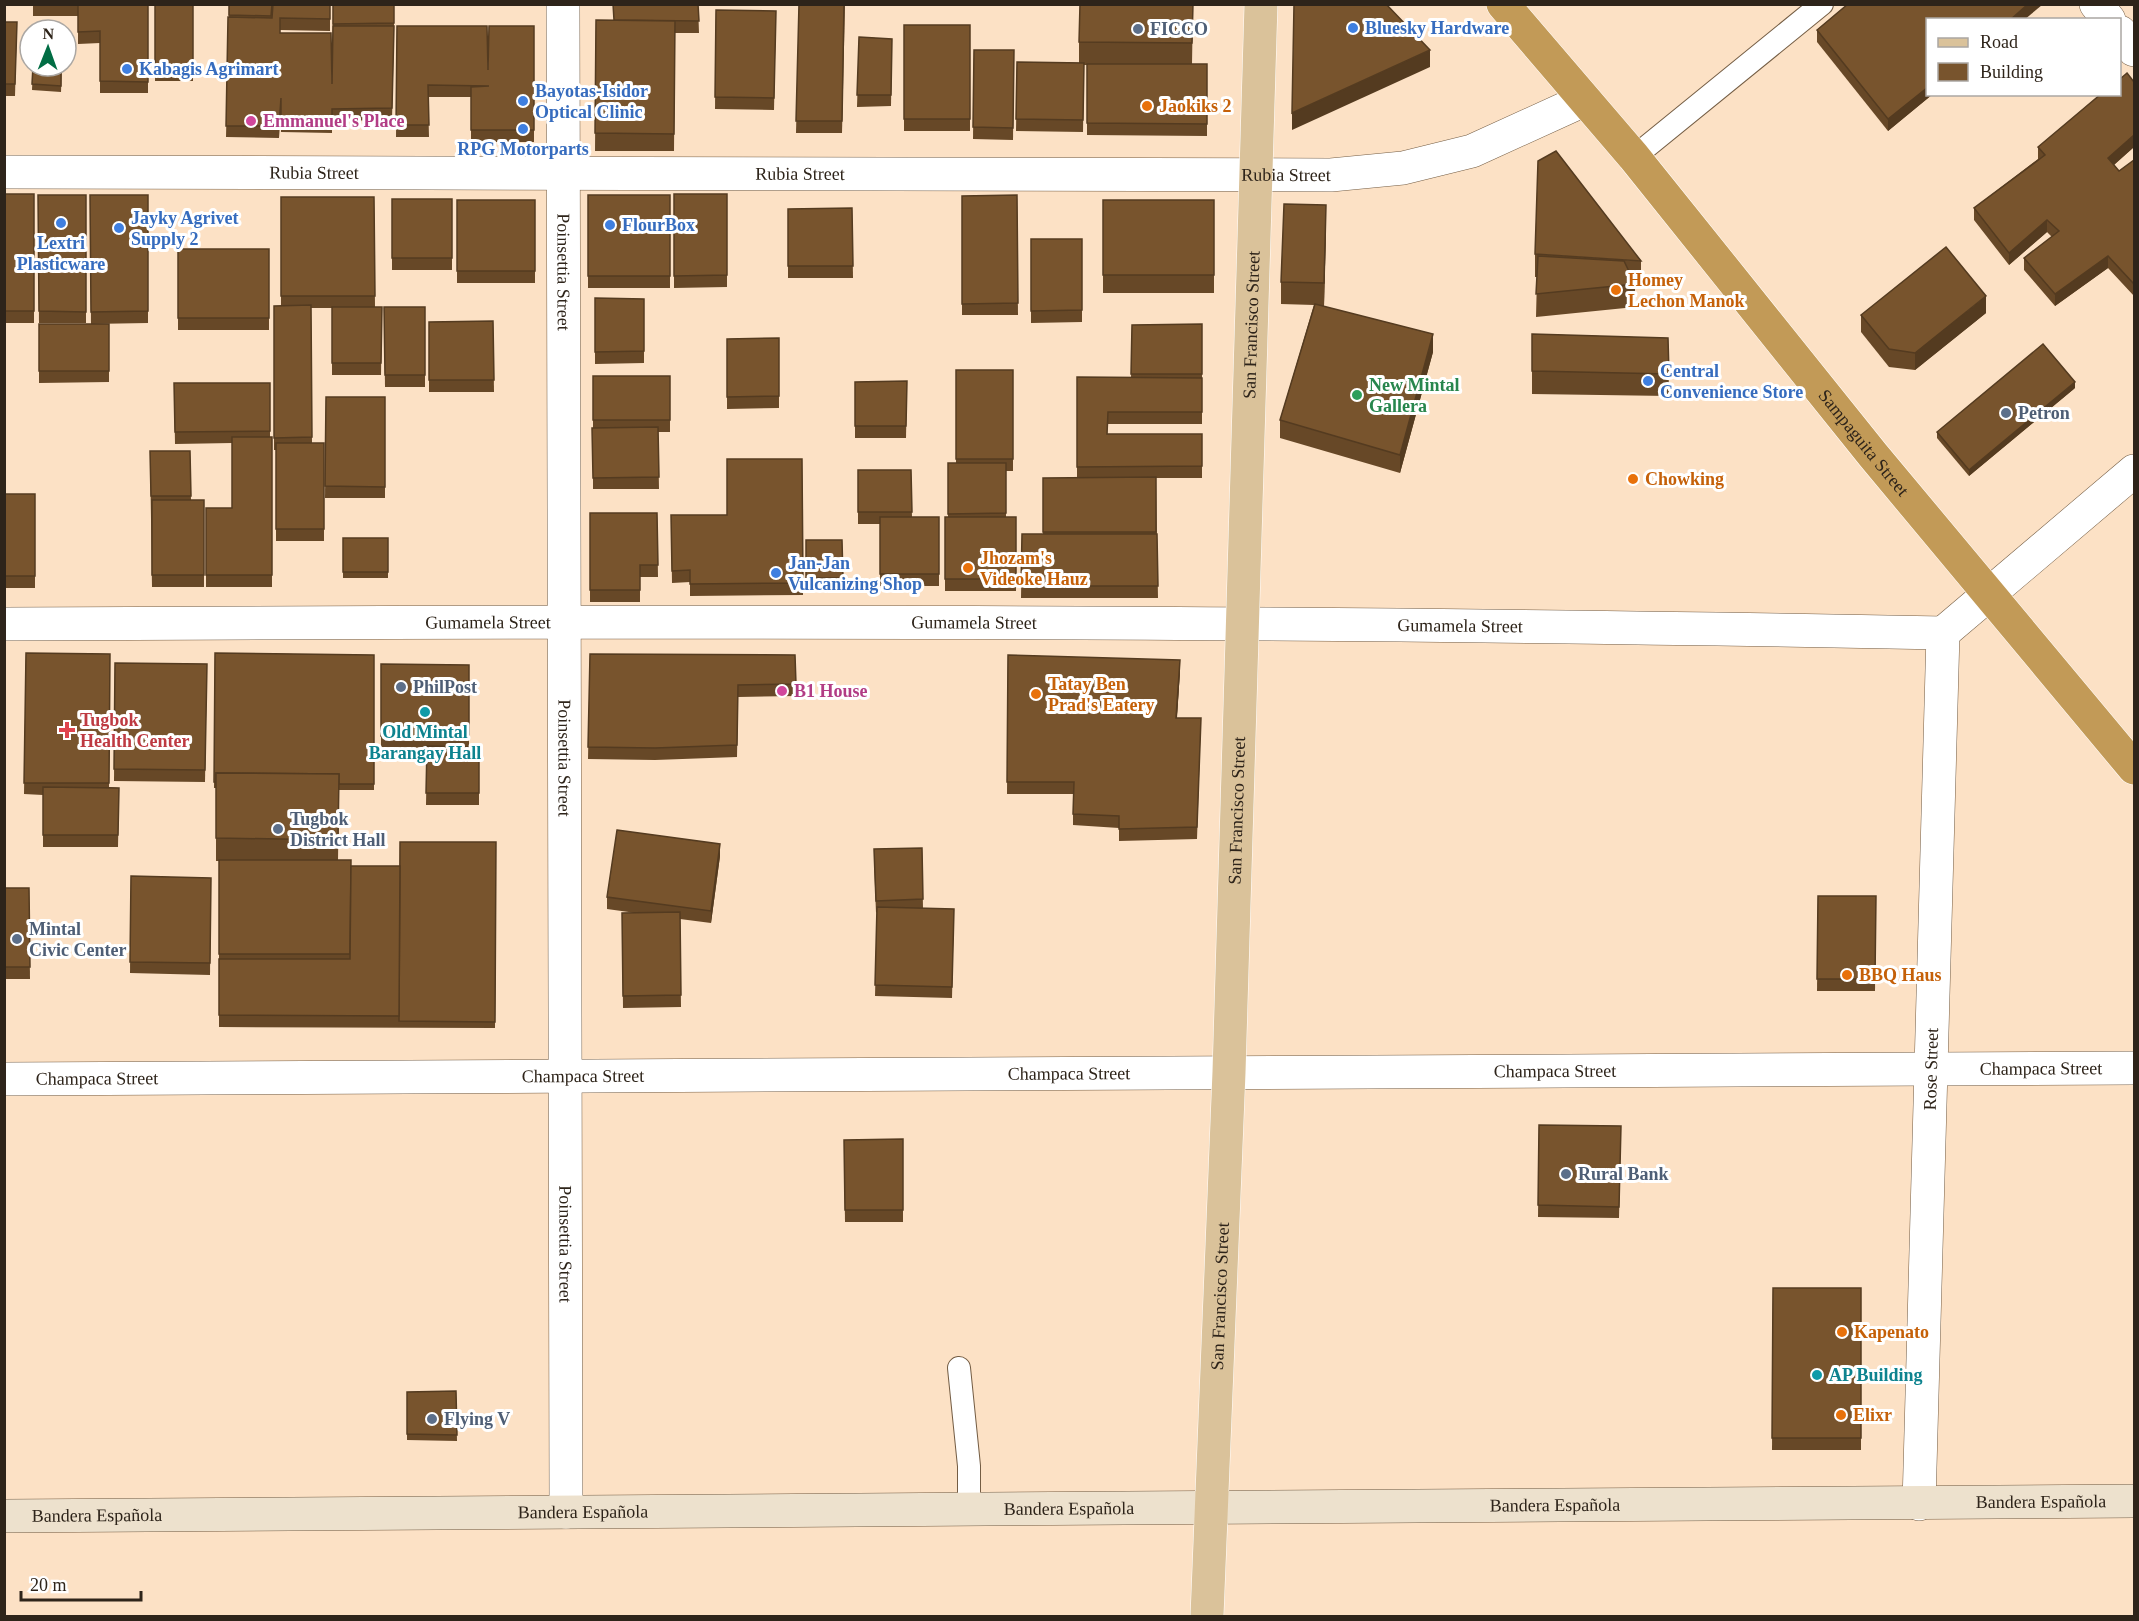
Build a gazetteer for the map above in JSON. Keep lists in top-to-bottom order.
{
  "streets": {
    "highway": ["Sampaguita Street"],
    "main road": ["San Francisco Street"],
    "street": [
      "Rubia Street",
      "Poinsettia Street",
      "Gumamela Street",
      "Rose Street",
      "Champaca Street",
      "Bandera Española"
    ]
  },
  "crossings": [
    ["Rubia Street", "Poinsettia Street"],
    ["Rubia Street", "San Francisco Street"],
    ["Rubia Street", "Sampaguita Street"],
    ["Poinsettia Street", "Gumamela Street"],
    ["Poinsettia Street", "Champaca Street"],
    ["Poinsettia Street", "Bandera Española"],
    ["San Francisco Street", "Gumamela Street"],
    ["San Francisco Street", "Champaca Street"],
    ["San Francisco Street", "Bandera Española"],
    ["Gumamela Street", "Rose Street"],
    ["Rose Street", "Champaca Street"],
    ["Rose Street", "Bandera Española"]
  ],
  "places": {
    "other": [
      "Bluesky Hardware",
      "FICCO",
      "Kabagis Agrimart",
      "Bayotas-Isidor Optical Clinic",
      "Jaokiks 2",
      "Emmanuel's Place",
      "RPG Motorparts",
      "Lextri Plasticware",
      "FlourBox",
      "Jayky Agrivet Supply 2",
      "Homey Lechon Manok",
      "Central Convenience Store",
      "New Mintal Gallera",
      "Petron",
      "Chowking",
      "Jhozam's Videoke Hauz",
      "Jan-Jan Vulcanizing Shop",
      "PhilPost",
      "B1 House",
      "Tatay Ben Prad's Eatery",
      "Old Mintal Barangay Hall",
      "Tugbok District Hall",
      "Mintal Civic Center",
      "BBQ Haus",
      "Rural Bank",
      "Kapenato",
      "AP Building",
      "Elixr",
      "Flying V"
    ],
    "health": ["Tugbok Health Center"]
  },
  "legend": ["Road", "Building"],
  "scale_bar": "20 m",
  "north": "top"
}
